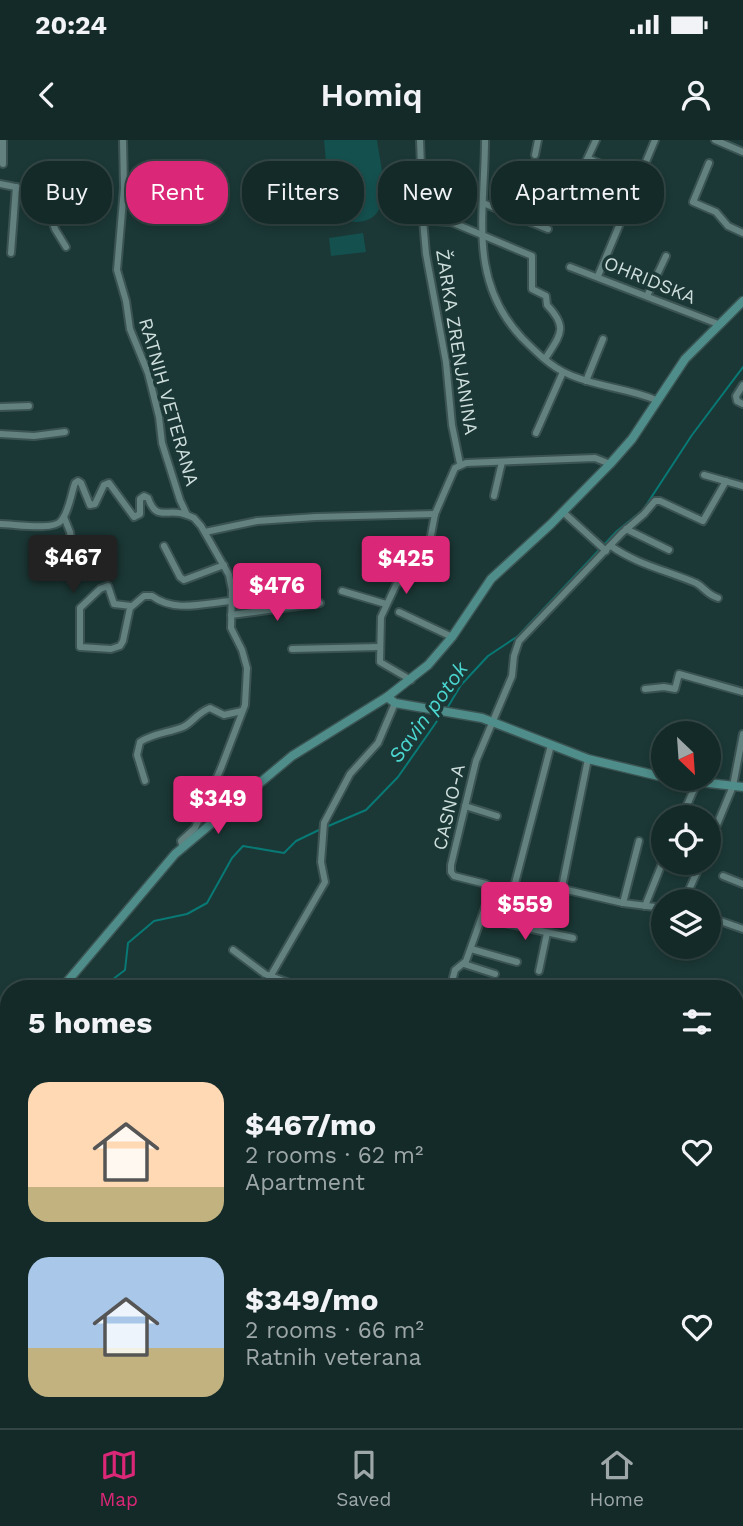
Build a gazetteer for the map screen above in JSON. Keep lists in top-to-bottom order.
{
  "streets": {
    "street": [
      "OHRIDSKA",
      "ŽARKA ZRENJANINA",
      "RATNIH VETERANA",
      "CASNO-A"
    ]
  },
  "water": ["Savin potok"],
  "north": "bottom right",
  "page": {
    "status": "20:24",
    "header": "Homiq",
    "chip": [
      "Buy",
      "Rent",
      "Filters",
      "New",
      "Apartment"
    ],
    "price": [
      "$467",
      "$425",
      "$476",
      "$349",
      "$559"
    ],
    "heading": "5 homes",
    "list": [
      {
        "name": "$467/mo",
        "note": "2 rooms · 62 m² · Apartment"
      },
      {
        "name": "$349/mo",
        "note": "2 rooms · 66 m² · Ratnih veterana"
      }
    ],
    "tabs": ["Map", "Saved", "Home"]
  }
}
